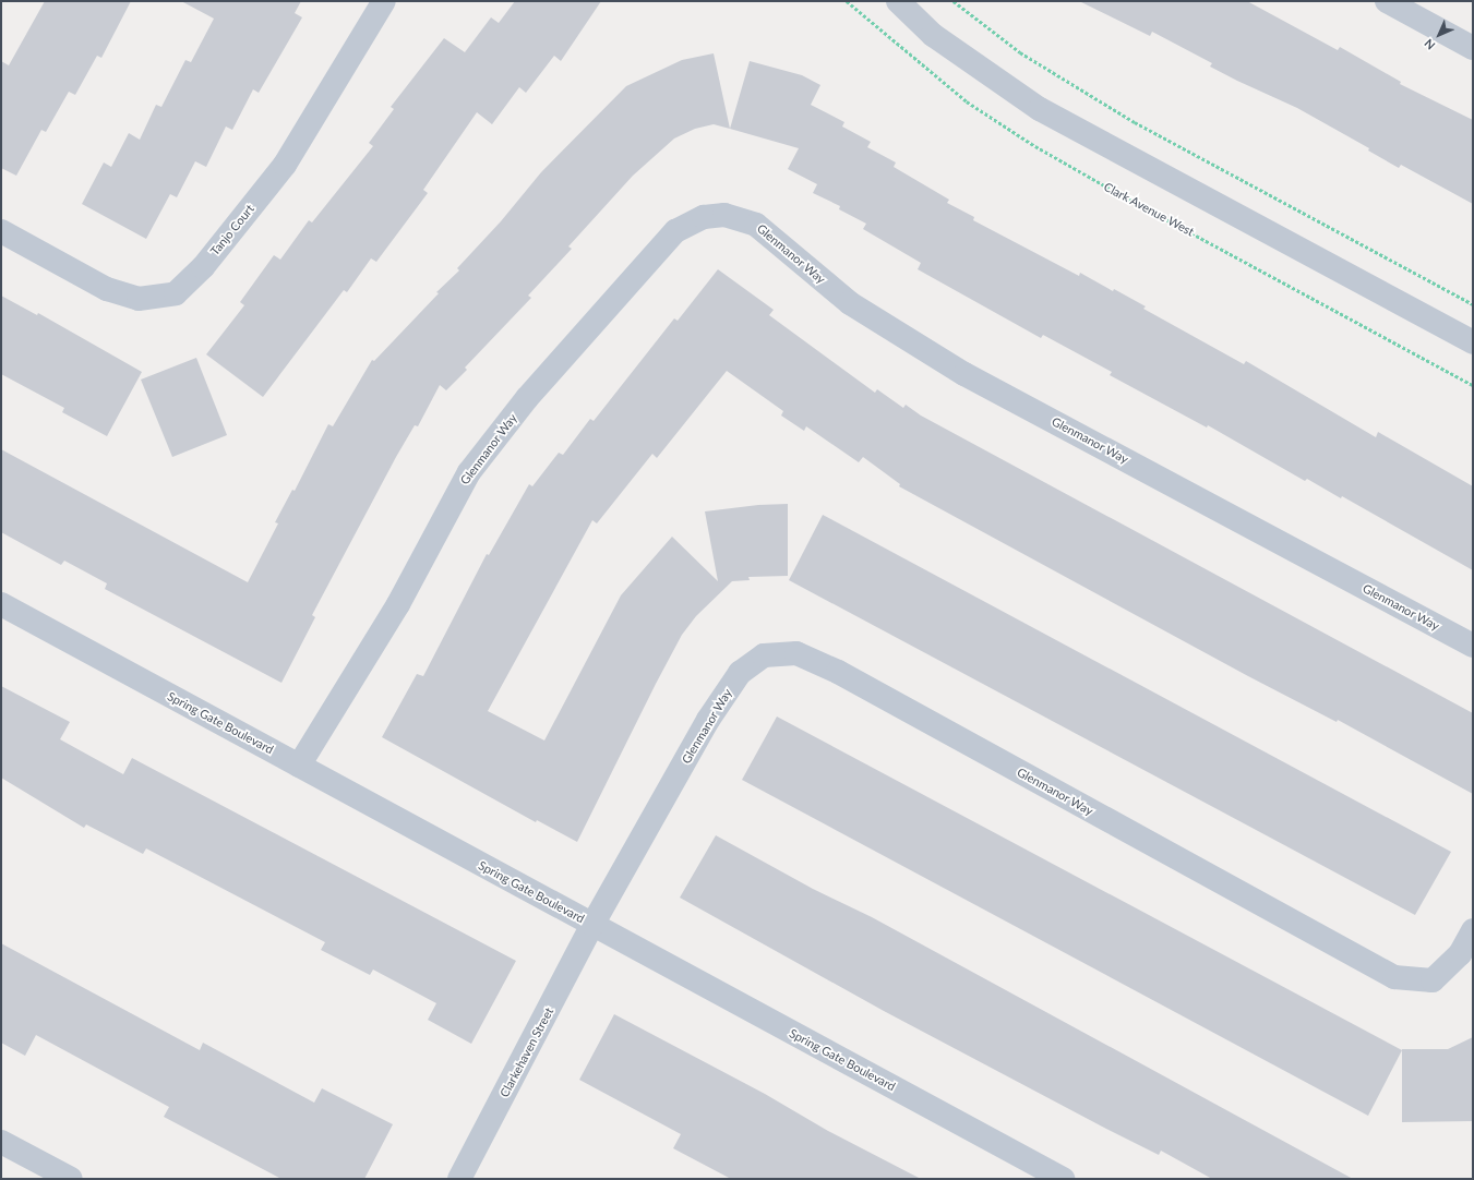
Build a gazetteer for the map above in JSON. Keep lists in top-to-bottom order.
{
  "streets": {
    "street": [
      "Tanjo Court",
      "Glenmanor Way",
      "Spring Gate Boulevard",
      "Clarkehaven Street"
    ],
    "path": ["Clark Avenue West"]
  },
  "crossings": [
    ["Glenmanor Way", "Spring Gate Boulevard"],
    ["Glenmanor Way", "Clarkehaven Street"],
    ["Spring Gate Boulevard", "Clarkehaven Street"]
  ],
  "north": "bottom left"
}
